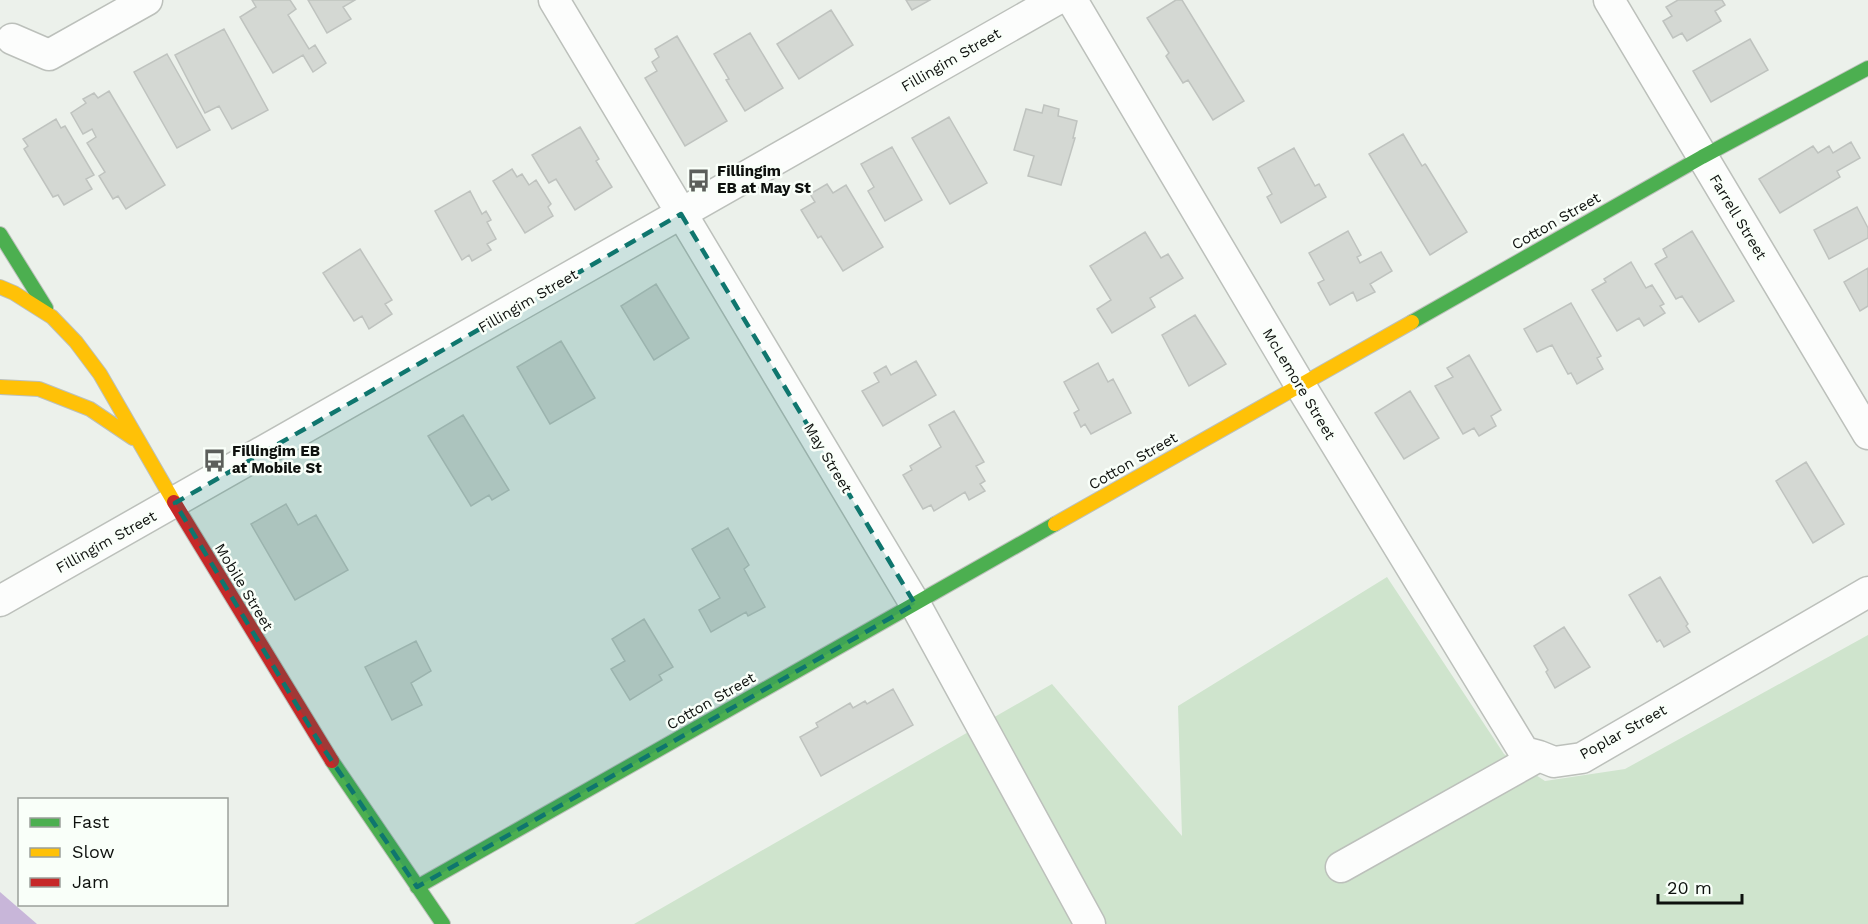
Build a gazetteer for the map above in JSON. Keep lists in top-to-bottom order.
{
  "streets": {
    "street": [
      "Fillingim Street",
      "Farrell Street",
      "Cotton Street",
      "McLemore Street",
      "May Street",
      "Mobile Street",
      "Poplar Street"
    ]
  },
  "crossings": [
    ["Fillingim Street", "May Street"],
    ["Fillingim Street", "Mobile Street"],
    ["Farrell Street", "Cotton Street"],
    ["Cotton Street", "McLemore Street"],
    ["Cotton Street", "May Street"],
    ["Cotton Street", "Mobile Street"],
    ["McLemore Street", "Poplar Street"]
  ],
  "places": {
    "bus stop": ["Fillingim EB at May St", "Fillingim EB at Mobile St"]
  },
  "legend": ["Fast", "Slow", "Jam"],
  "scale_bar": "20 m"
}
